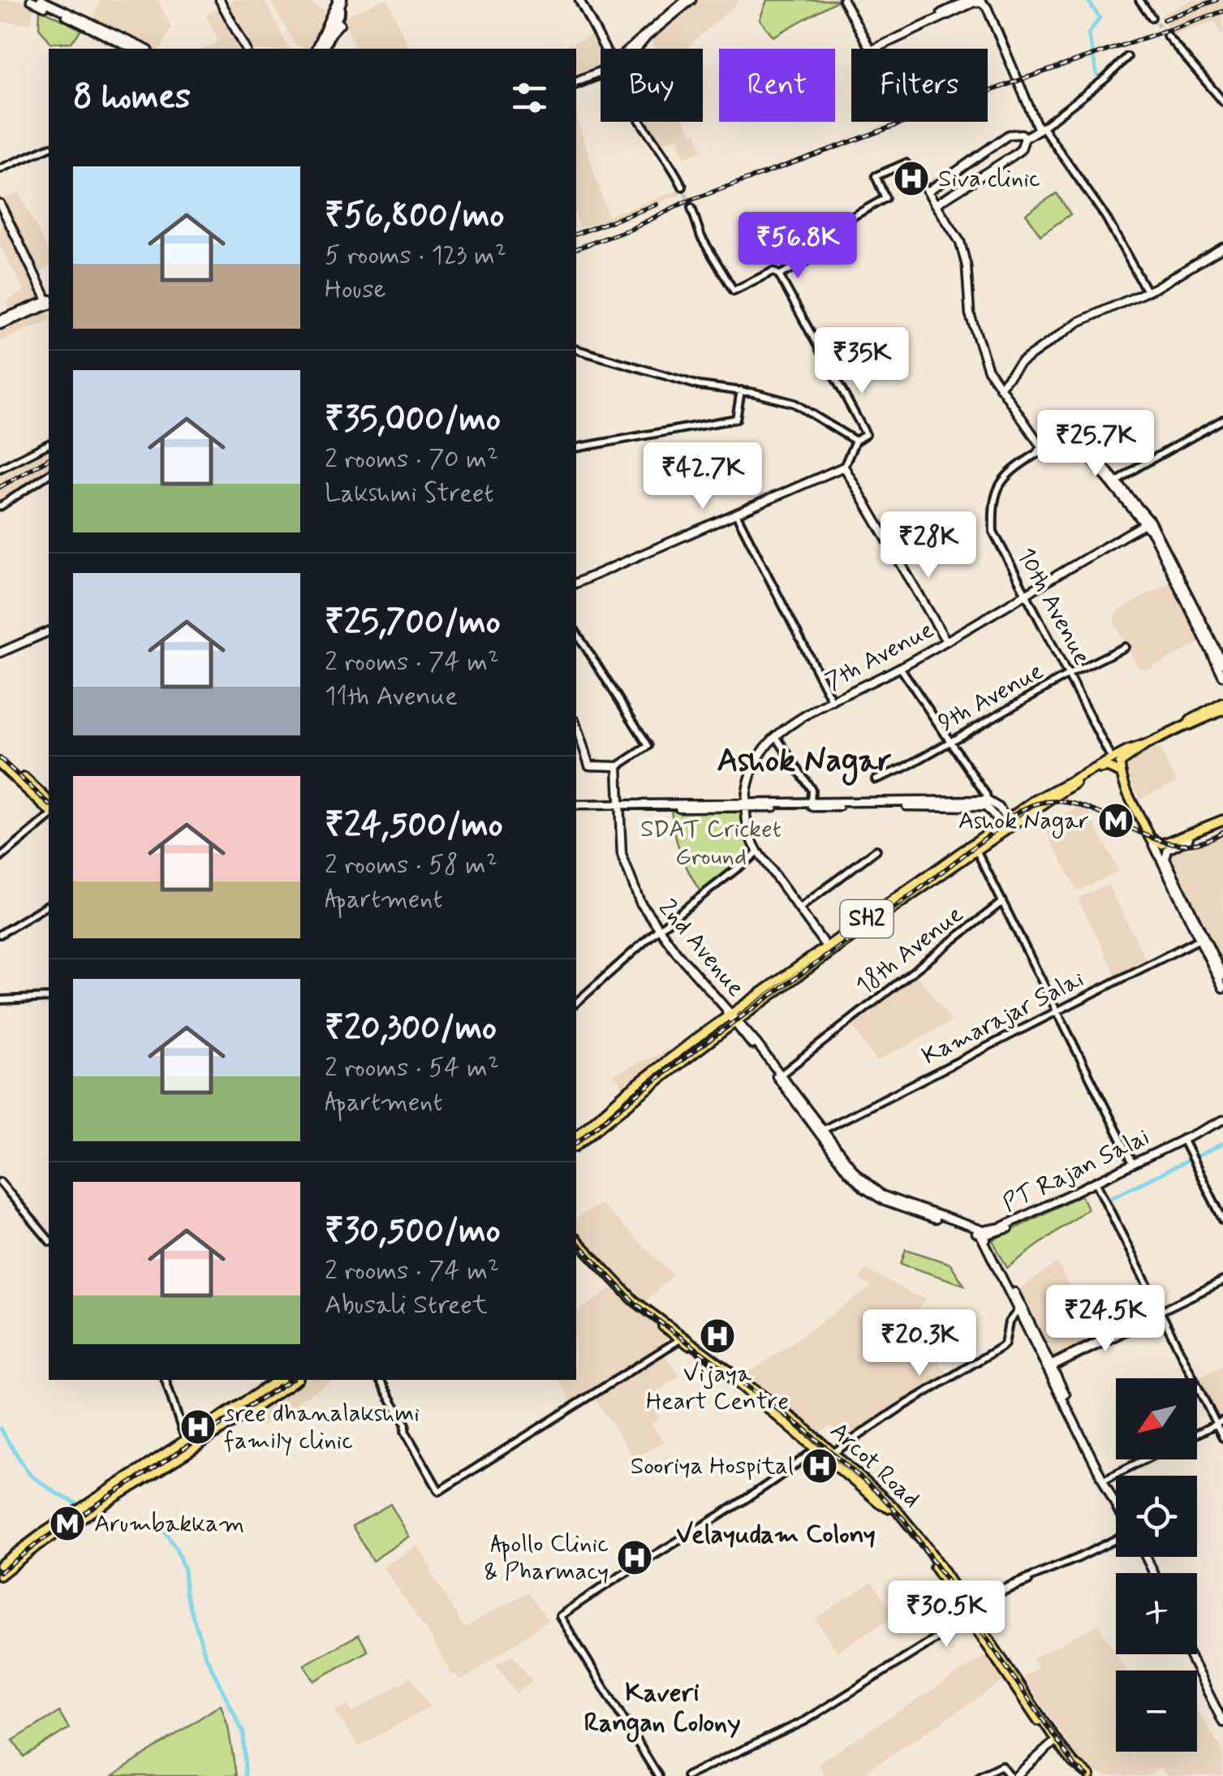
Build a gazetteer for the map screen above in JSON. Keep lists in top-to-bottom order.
{
  "streets": {
    "main road": [
      "7th Avenue",
      "SH2",
      "2nd Avenue",
      "PT Rajan Salai",
      "Arcot Road"
    ],
    "street": [
      "10th Avenue",
      "9th Avenue",
      "18th Avenue",
      "Kamarajar Salai"
    ]
  },
  "crossings": [
    ["10th Avenue", "7th Avenue"],
    ["10th Avenue", "9th Avenue"],
    ["10th Avenue", "SH2"],
    ["SH2", "2nd Avenue"],
    ["SH2", "PT Rajan Salai"],
    ["2nd Avenue", "PT Rajan Salai"],
    ["18th Avenue", "PT Rajan Salai"],
    ["Kamarajar Salai", "PT Rajan Salai"]
  ],
  "districts": ["Ashok Nagar", "Velayudam Colony", "Kaveri Rangan Colony"],
  "parks": ["SDAT Cricket Ground"],
  "places": {
    "hospital": [
      "Siva clinic",
      "Vijaya Heart Centre",
      "sree dhanalakshmi family clinic",
      "Sooriya Hospital",
      "Apollo Clinic & Pharmacy"
    ],
    "metro station": ["Ashok Nagar", "Arumbakkam"]
  },
  "north": "bottom left",
  "page": {
    "chip": ["Buy", "Rent", "Filters"],
    "heading": "8 homes",
    "list": [
      {
        "name": "₹56,800/mo",
        "note": "5 rooms · 123 m² · House"
      },
      {
        "name": "₹35,000/mo",
        "note": "2 rooms · 70 m² · Lakshmi Street"
      },
      {
        "name": "₹25,700/mo",
        "note": "2 rooms · 74 m² · 11th Avenue"
      },
      {
        "name": "₹24,500/mo",
        "note": "2 rooms · 58 m² · Apartment"
      },
      {
        "name": "₹20,300/mo",
        "note": "2 rooms · 54 m² · Apartment"
      },
      {
        "name": "₹30,500/mo",
        "note": "2 rooms · 74 m² · Abusali Street"
      }
    ],
    "price": [
      "₹56.8K",
      "₹35K",
      "₹25.7K",
      "₹42.7K",
      "₹28K",
      "₹24.5K",
      "₹20.3K",
      "₹30.5K"
    ],
    "map_buttons": ["+", "−"]
  }
}
